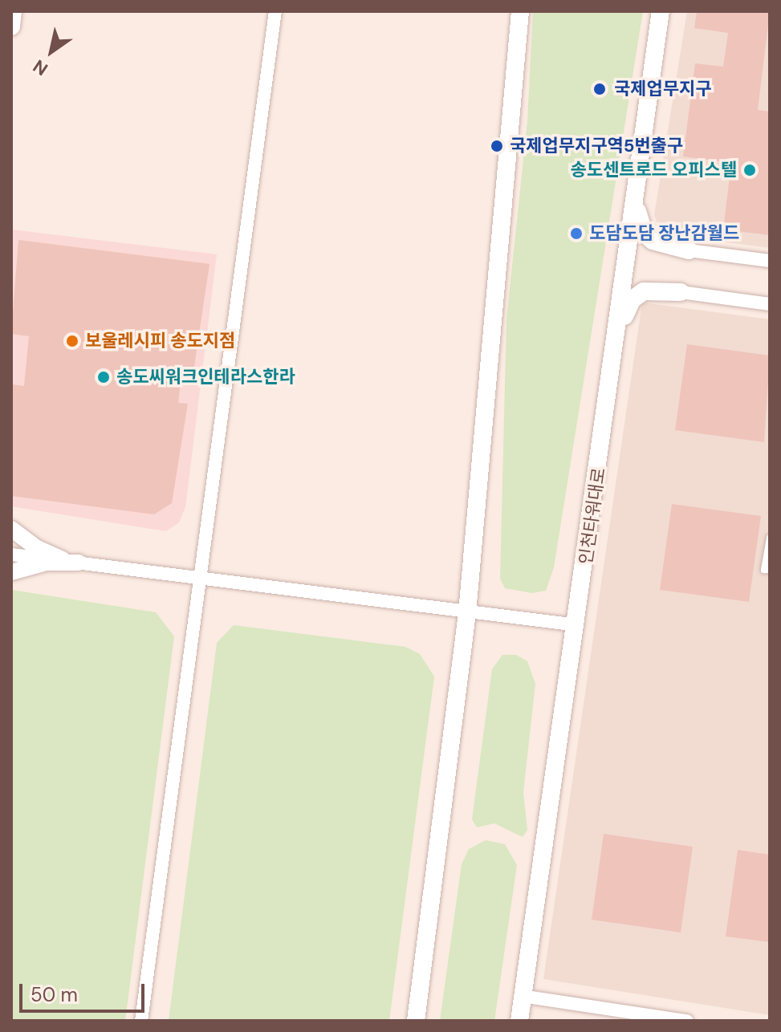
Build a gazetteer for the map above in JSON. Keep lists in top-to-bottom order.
{
  "streets": {
    "main road": ["인천타워대로"]
  },
  "places": [
    "국제업무지구",
    "국제업무지구역5번출구",
    "송도센트로드 오피스텔",
    "도담도담 장난감월드",
    "보울레시피 송도지점",
    "송도씨워크인테라스한라"
  ],
  "scale_bar": "50 m",
  "north": "bottom left"
}
